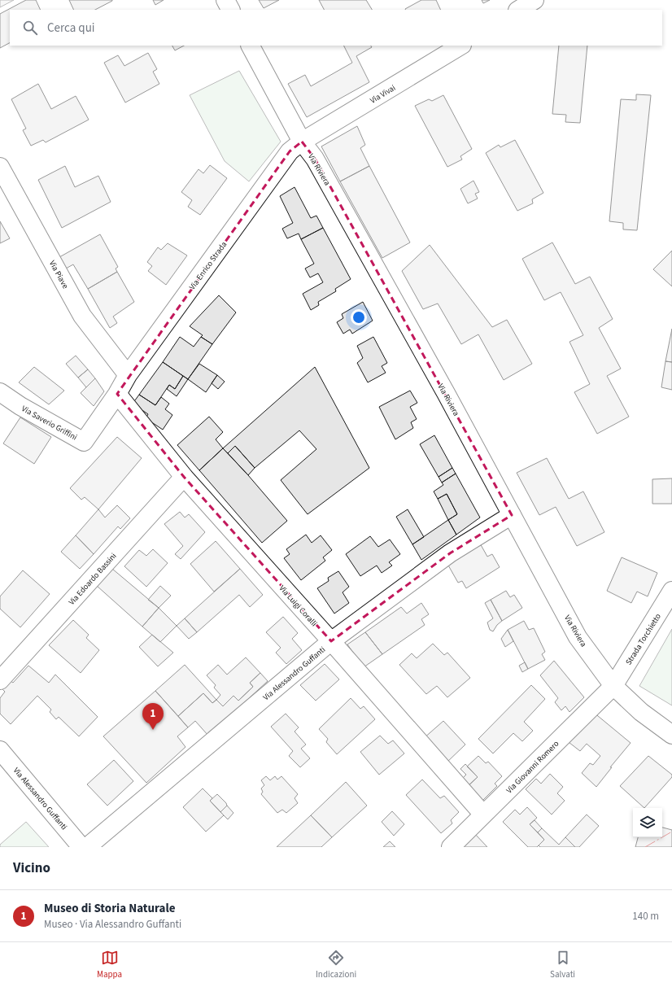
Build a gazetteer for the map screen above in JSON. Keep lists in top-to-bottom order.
{
  "streets": {
    "street": [
      "Via Vivai",
      "Via Riviera",
      "Via Enrico Strada",
      "Via Piave",
      "Via Saverio Griffini",
      "Via Edoardo Bassini",
      "Via Luigi Coralli",
      "Strada Torchietto",
      "Via Alessandro Guffanti",
      "Via Giovanni Romero"
    ]
  },
  "crossings": [
    ["Via Vivai", "Via Riviera"],
    ["Via Vivai", "Via Enrico Strada"],
    ["Via Riviera", "Via Enrico Strada"],
    ["Via Riviera", "Strada Torchietto"],
    ["Via Riviera", "Via Alessandro Guffanti"],
    ["Via Riviera", "Via Giovanni Romero"],
    ["Via Enrico Strada", "Via Piave"],
    ["Via Enrico Strada", "Via Saverio Griffini"],
    ["Via Enrico Strada", "Via Luigi Coralli"],
    ["Via Saverio Griffini", "Via Luigi Coralli"],
    ["Via Edoardo Bassini", "Via Luigi Coralli"],
    ["Via Luigi Coralli", "Via Alessandro Guffanti"],
    ["Via Luigi Coralli", "Via Giovanni Romero"],
    ["Strada Torchietto", "Via Giovanni Romero"]
  ],
  "page": {
    "search": "Cerca qui",
    "pins": "1",
    "heading": "Vicino",
    "list": [
      {
        "mark": "1",
        "name": "Museo di Storia Naturale",
        "note": "Museo · Via Alessandro Guffanti",
        "value": "140 m"
      }
    ],
    "nav": ["Mappa", "Indicazioni", "Salvati"]
  }
}
